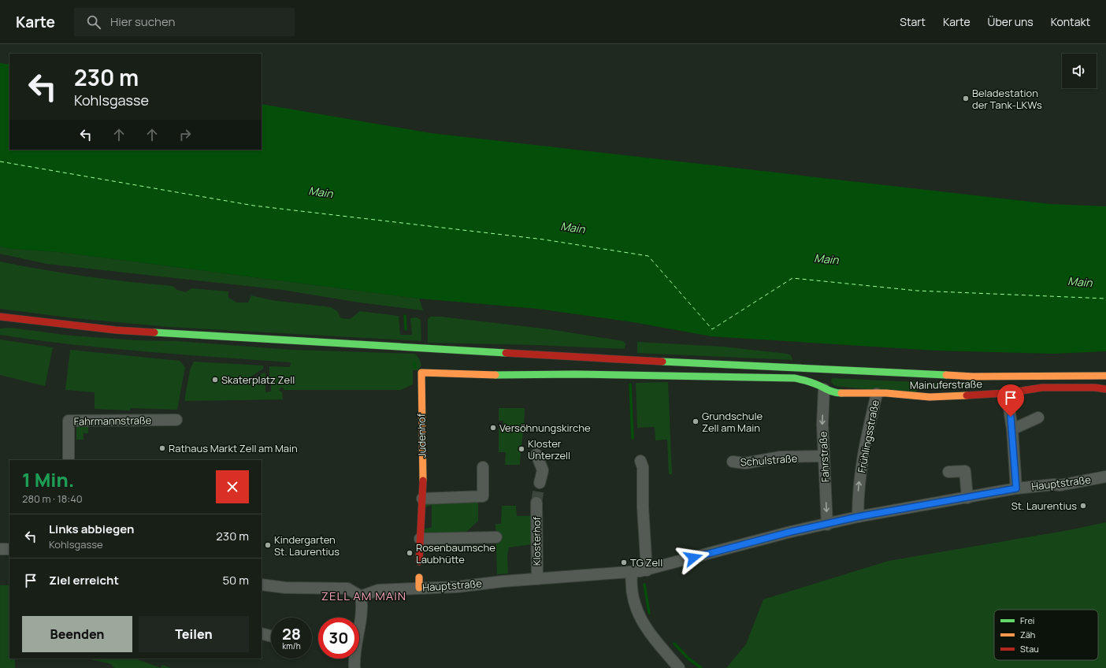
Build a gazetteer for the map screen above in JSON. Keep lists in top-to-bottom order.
{
  "streets": {
    "main road": ["Mainuferstraße", "Judenhof"],
    "street": [
      "Fahrmannstraße",
      "Frühlingsstraße",
      "Fahrstraße",
      "Schulstraße",
      "Hauptstraße",
      "Klosterhof"
    ]
  },
  "crossings": [
    ["Mainuferstraße", "Judenhof"],
    ["Mainuferstraße", "Frühlingsstraße"],
    ["Mainuferstraße", "Fahrstraße"],
    ["Frühlingsstraße", "Hauptstraße"],
    ["Fahrstraße", "Schulstraße"],
    ["Fahrstraße", "Hauptstraße"],
    ["Hauptstraße", "Klosterhof"]
  ],
  "one_way": ["Frühlingsstraße", "Fahrstraße"],
  "districts": ["ZELL AM MAIN"],
  "water": ["Main"],
  "places": [
    "Beladestation der Tank-LKWs",
    "Skaterplatz Zell",
    "Grundschule Zell am Main",
    "Versöhnungskirche",
    "Rathaus Markt Zell am Main",
    "Kloster Unterzell",
    "St. Laurentius",
    "Kindergarten St. Laurentius",
    "Rosenbaumsche Laubhütte",
    "TG Zell"
  ],
  "legend": ["Frei", "Zäh", "Stau"],
  "page": {
    "header": "Karte",
    "search": "Hier suchen",
    "nav": [
      "Start",
      "Karte",
      "Über uns",
      "Kontakt"
    ],
    "turn": ["230 m", "Kohlsgasse"],
    "heading": ["1 Min.", "280 m · 18:40"],
    "list": [
      {
        "name": "Links abbiegen",
        "note": "Kohlsgasse",
        "value": "230 m"
      },
      {
        "name": "Ziel erreicht",
        "value": "50 m"
      }
    ],
    "buttons": ["Beenden", "Teilen"],
    "speed": "28 km/h",
    "limit": "30"
  }
}
